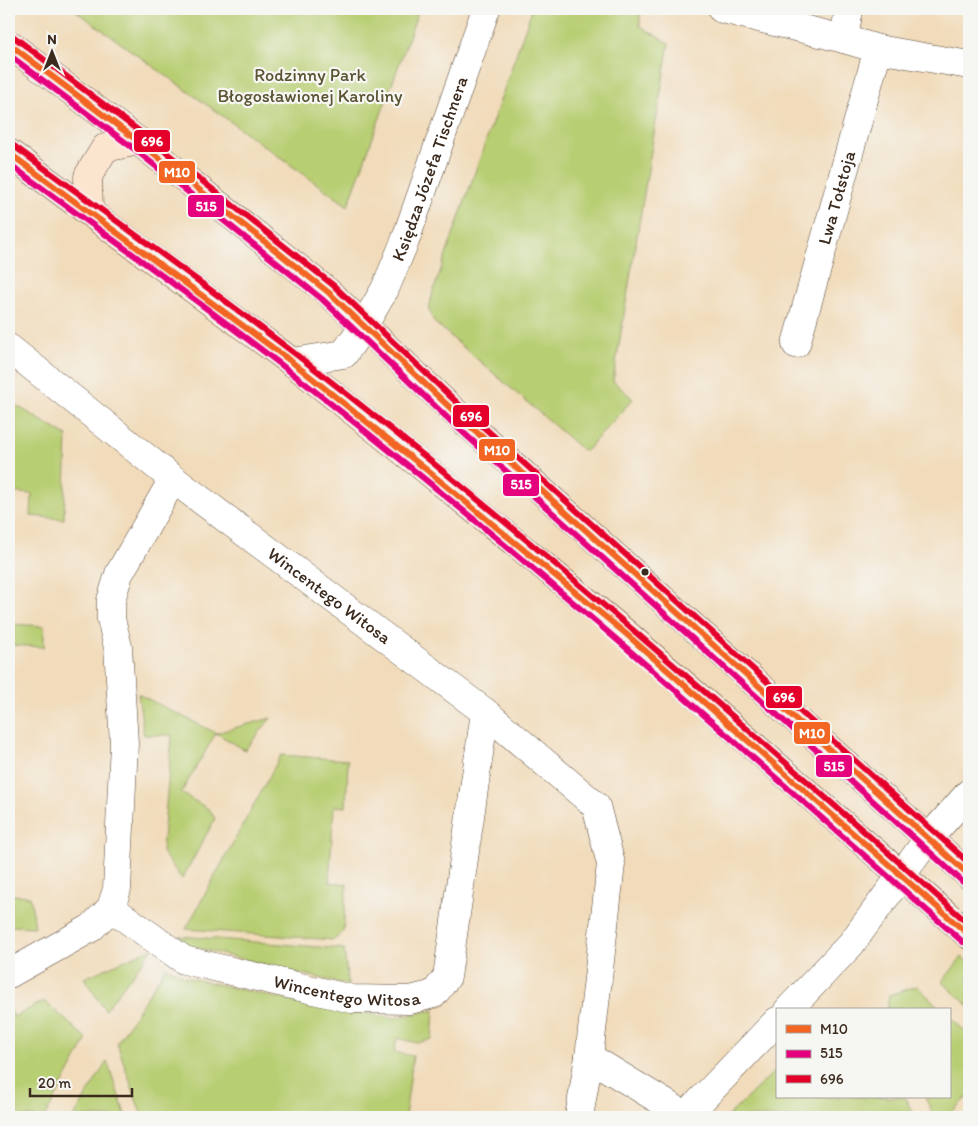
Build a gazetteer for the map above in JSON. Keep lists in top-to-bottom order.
{
  "streets": {
    "street": ["Księdza Józefa Tischnera", "Lwa Tołstoja", "Wincentego Witosa"]
  },
  "parks": ["Rodzinny Park Błogosławionej Karoliny"],
  "lines": ["transit line 696", "transit line M10", "transit line 515"],
  "legend": ["M10", "515", "696"],
  "scale_bar": "20 m",
  "north": "top"
}
